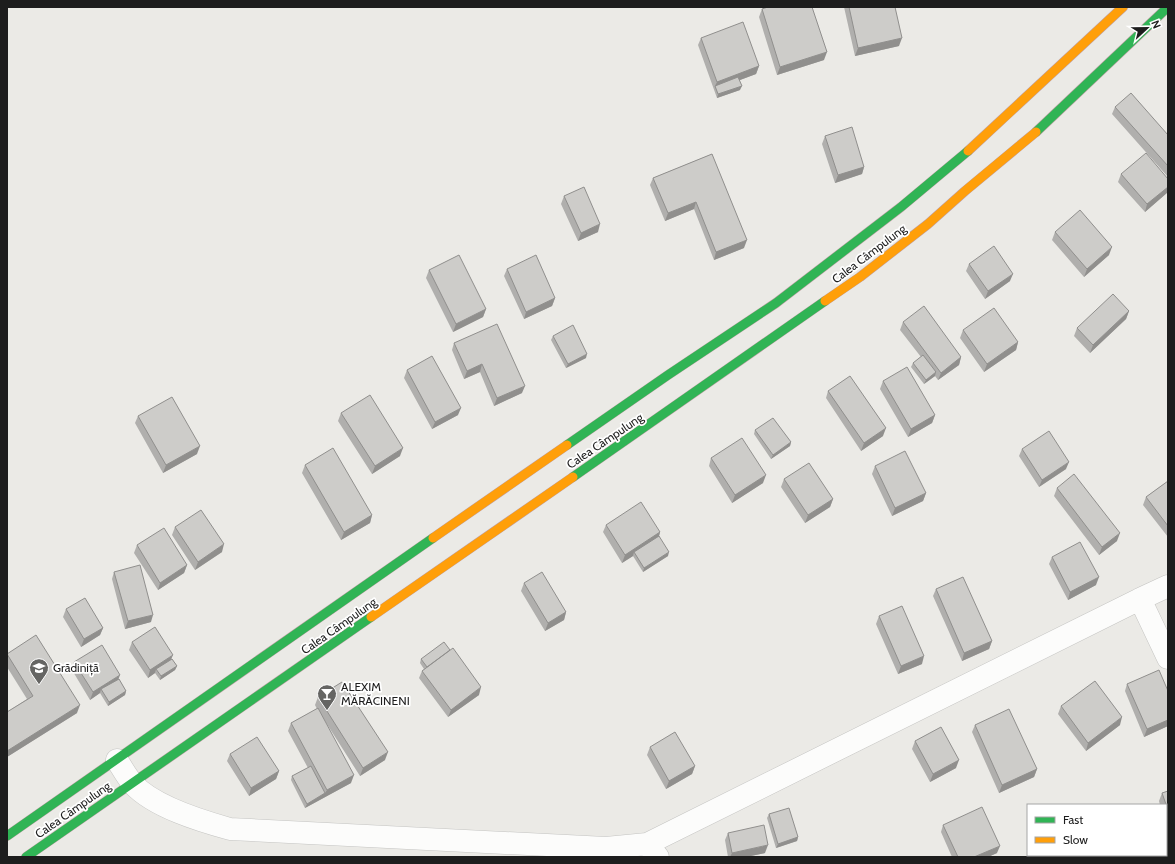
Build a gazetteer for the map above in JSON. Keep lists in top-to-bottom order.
{
  "streets": {
    "highway": ["Calea Câmpulung"]
  },
  "places": {
    "school or university": ["Grădiniță"],
    "bar": ["ALEXIM MĂRĂCINENI"]
  },
  "legend": ["Fast", "Slow"],
  "north": "right"
}
